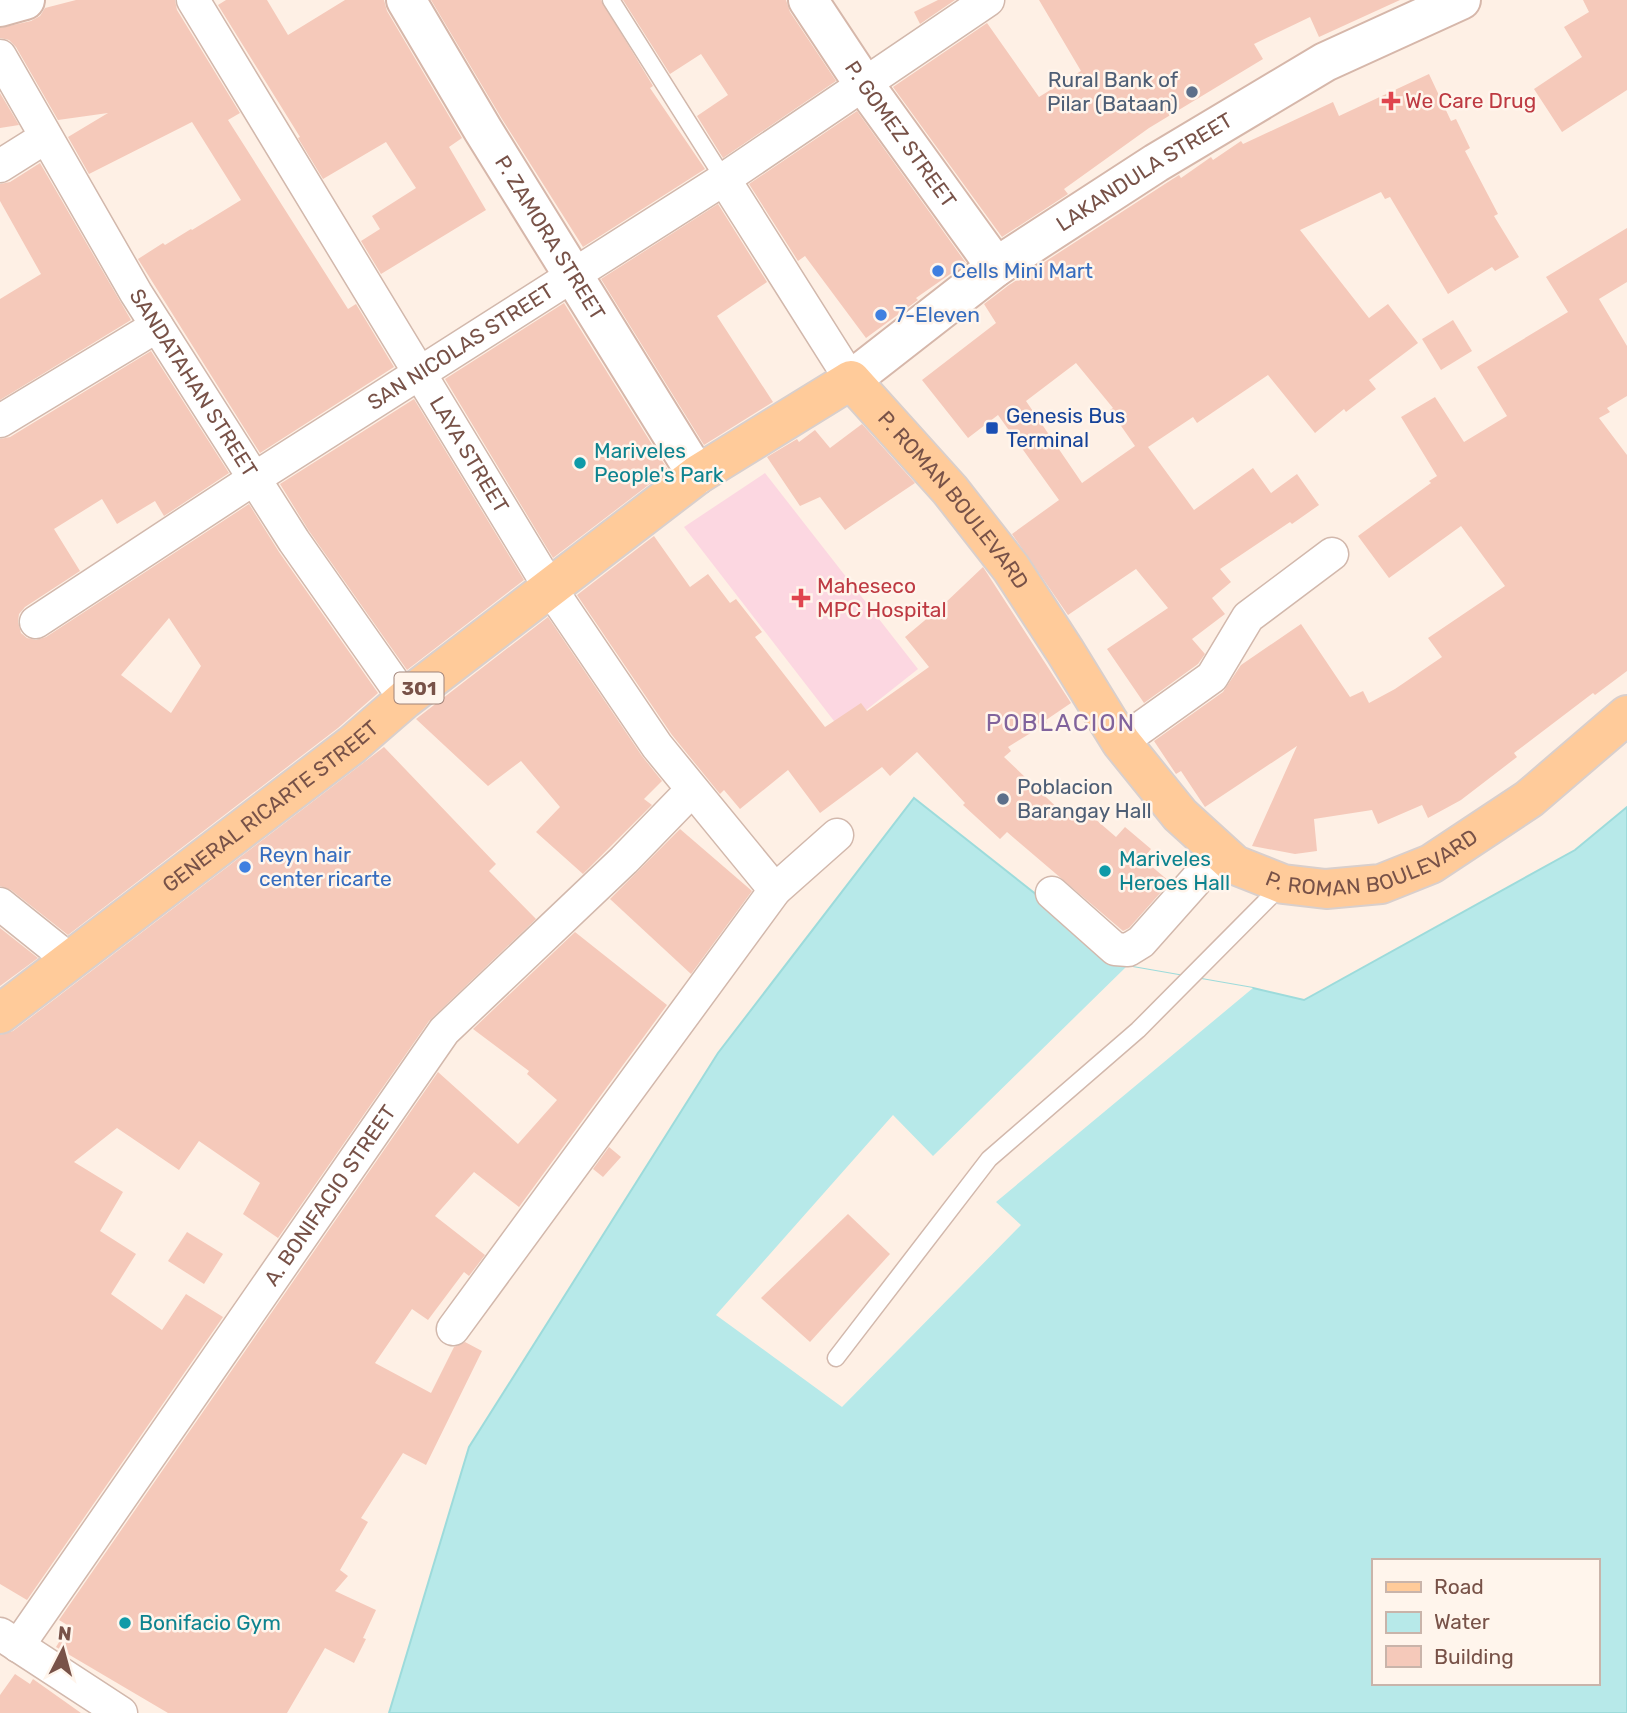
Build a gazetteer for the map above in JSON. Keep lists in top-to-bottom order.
{
  "streets": {
    "main road": ["P. ROMAN BOULEVARD", "301", "GENERAL RICARTE STREET"],
    "street": [
      "P. GOMEZ STREET",
      "LAKANDULA STREET",
      "P. ZAMORA STREET",
      "SAN NICOLAS STREET",
      "SANDATAHAN STREET",
      "LAYA STREET",
      "A. BONIFACIO STREET"
    ]
  },
  "crossings": [
    ["P. GOMEZ STREET", "LAKANDULA STREET"],
    ["P. GOMEZ STREET", "SAN NICOLAS STREET"],
    ["LAKANDULA STREET", "P. ROMAN BOULEVARD"],
    ["LAKANDULA STREET", "GENERAL RICARTE STREET"],
    ["P. ZAMORA STREET", "SAN NICOLAS STREET"],
    ["P. ZAMORA STREET", "GENERAL RICARTE STREET"],
    ["SAN NICOLAS STREET", "SANDATAHAN STREET"],
    ["SAN NICOLAS STREET", "LAYA STREET"],
    ["SANDATAHAN STREET", "GENERAL RICARTE STREET"],
    ["LAYA STREET", "GENERAL RICARTE STREET"],
    ["LAYA STREET", "A. BONIFACIO STREET"],
    ["P. ROMAN BOULEVARD", "GENERAL RICARTE STREET"]
  ],
  "districts": ["POBLACION"],
  "places": {
    "other": [
      "Rural Bank of Pilar (Bataan)",
      "Cells Mini Mart",
      "7-Eleven",
      "Mariveles People's Park",
      "Poblacion Barangay Hall",
      "Reyn hair center ricarte",
      "Mariveles Heroes Hall",
      "Bonifacio Gym"
    ],
    "health": ["We Care Drug", "Maheseco MPC Hospital"],
    "transit": ["Genesis Bus Terminal"]
  },
  "legend": ["Road", "Water", "Building"],
  "north": "top"
}
